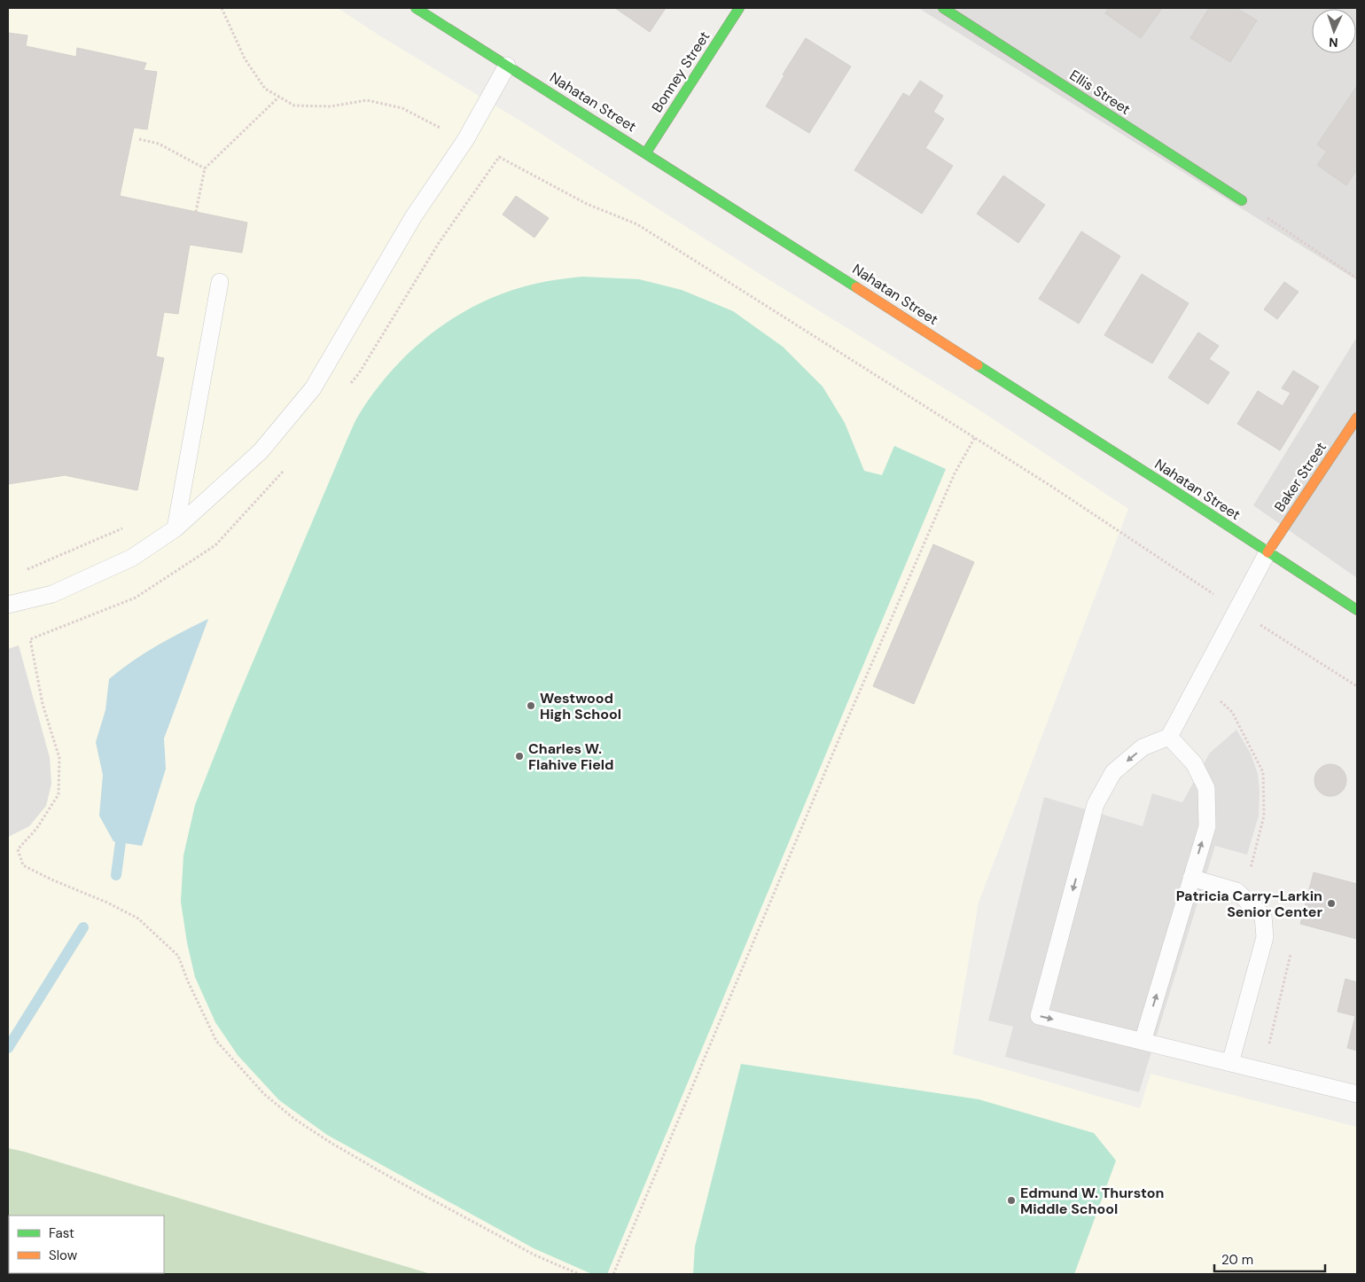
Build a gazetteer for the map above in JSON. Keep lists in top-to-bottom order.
{
  "streets": {
    "main road": [
      "Bonney Street",
      "Ellis Street",
      "Nahatan Street",
      "Baker Street"
    ]
  },
  "crossings": [
    ["Bonney Street", "Nahatan Street"],
    ["Nahatan Street", "Baker Street"]
  ],
  "places": [
    "Westwood High School",
    "Charles W. Flahive Field",
    "Patricia Carry-Larkin Senior Center",
    "Edmund W. Thurston Middle School"
  ],
  "legend": ["Fast", "Slow"],
  "scale_bar": "20 m",
  "north": "bottom"
}
